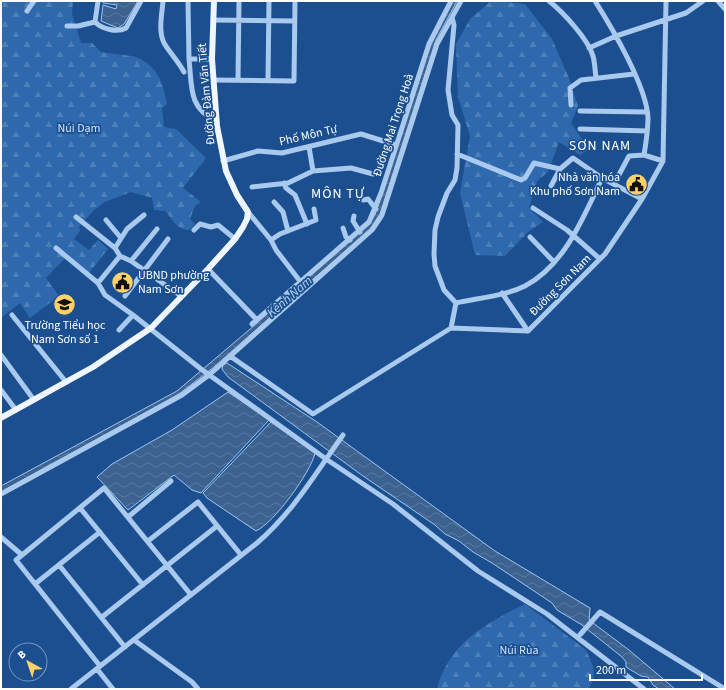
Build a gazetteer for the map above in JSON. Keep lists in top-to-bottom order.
{
  "streets": {
    "main road": ["Đường Đàm Văn Tiết"],
    "street": ["Đường Mai Trọng Hoà", "Phố Môn Tự", "Đường Sơn Nam"]
  },
  "crossings": [
    ["Đường Đàm Văn Tiết", "Phố Môn Tự"],
    ["Đường Mai Trọng Hoà", "Phố Môn Tự"]
  ],
  "districts": ["SƠN NAM", "MÔN TỰ"],
  "water": ["Kênh Nam"],
  "parks": ["Núi Dạm", "Núi Rùa"],
  "places": {
    "public building": ["Nhà văn hóa Khu phố Sơn Nam", "UBND phường Nam Sơn"],
    "school or university": ["Trường Tiểu học Nam Sơn số 1"]
  },
  "scale_bar": "200 m",
  "north": "top left"
}
